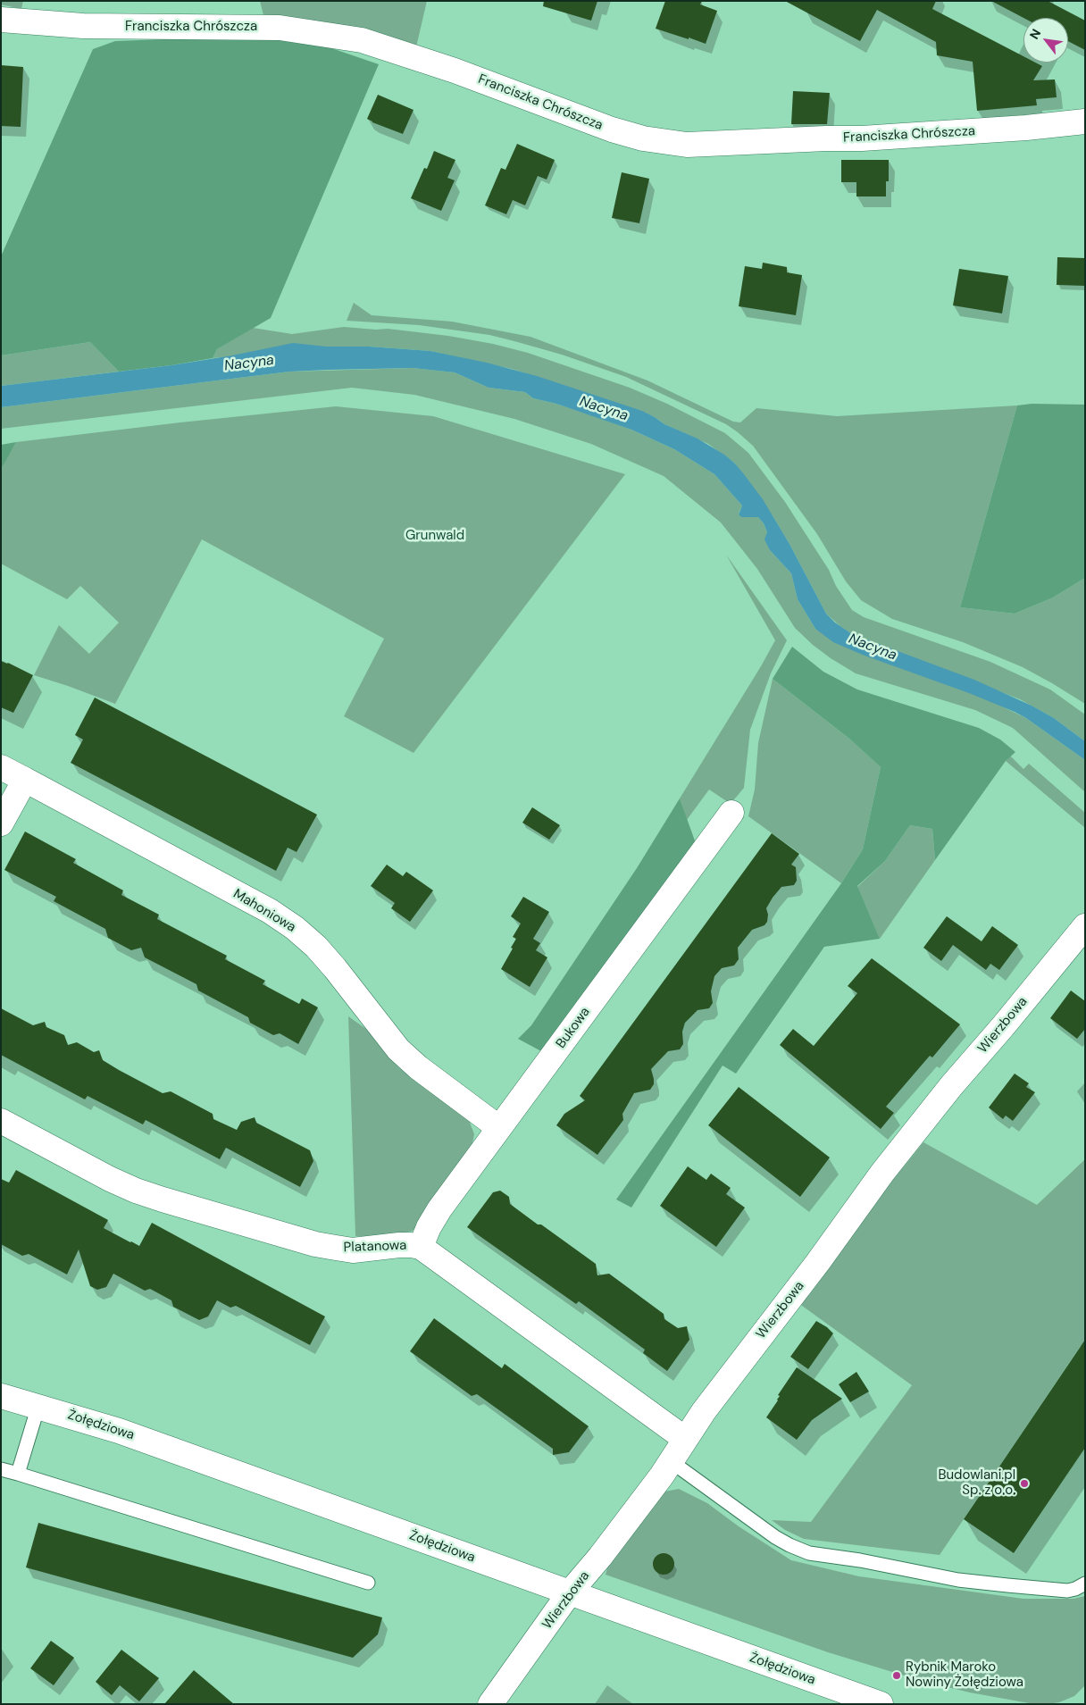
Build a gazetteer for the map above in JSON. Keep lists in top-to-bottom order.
{
  "streets": {
    "street": [
      "Franciszka Chrószcza",
      "Mahoniowa",
      "Wierzbowa",
      "Bukowa",
      "Platanowa",
      "Żołędziowa"
    ]
  },
  "crossings": [
    ["Mahoniowa", "Bukowa"],
    ["Wierzbowa", "Platanowa"],
    ["Wierzbowa", "Żołędziowa"],
    ["Bukowa", "Platanowa"]
  ],
  "water": ["Nacyna"],
  "parks": ["Grunwald"],
  "places": ["Budowlani.pl Sp. z o.o.", "Rybnik Maroko Nowiny Żołędziowa"],
  "north": "top left"
}
